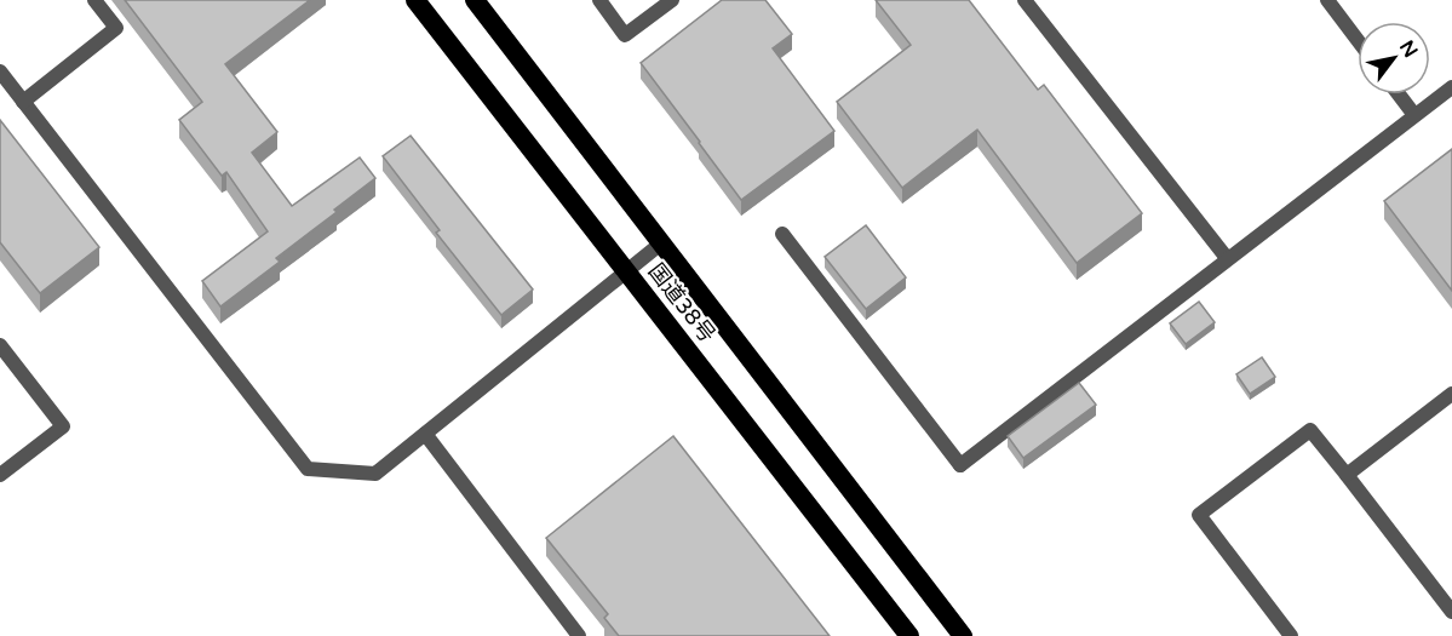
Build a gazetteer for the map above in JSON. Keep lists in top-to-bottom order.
{
  "streets": {
    "highway": ["国道38号"]
  },
  "north": "top right"
}
